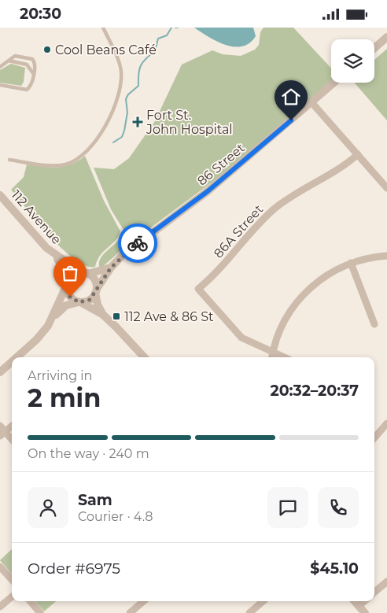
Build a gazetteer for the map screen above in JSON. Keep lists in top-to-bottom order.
{
  "streets": {
    "street": ["86 Street", "112 Avenue", "86A Street"]
  },
  "crossings": [
    ["86 Street", "112 Avenue"]
  ],
  "places": {
    "other": ["Cool Beans Café"],
    "health": ["Fort St. John Hospital"],
    "transit": ["112 Ave & 86 St"]
  },
  "page": {
    "status": "20:30",
    "heading": ["2 min", "Arriving in", "20:32–20:37"],
    "panel": [
      "Sam",
      "Courier · 4.8",
      "Order #6975",
      "$45.10"
    ],
    "bar": "On the way · 240 m"
  }
}
